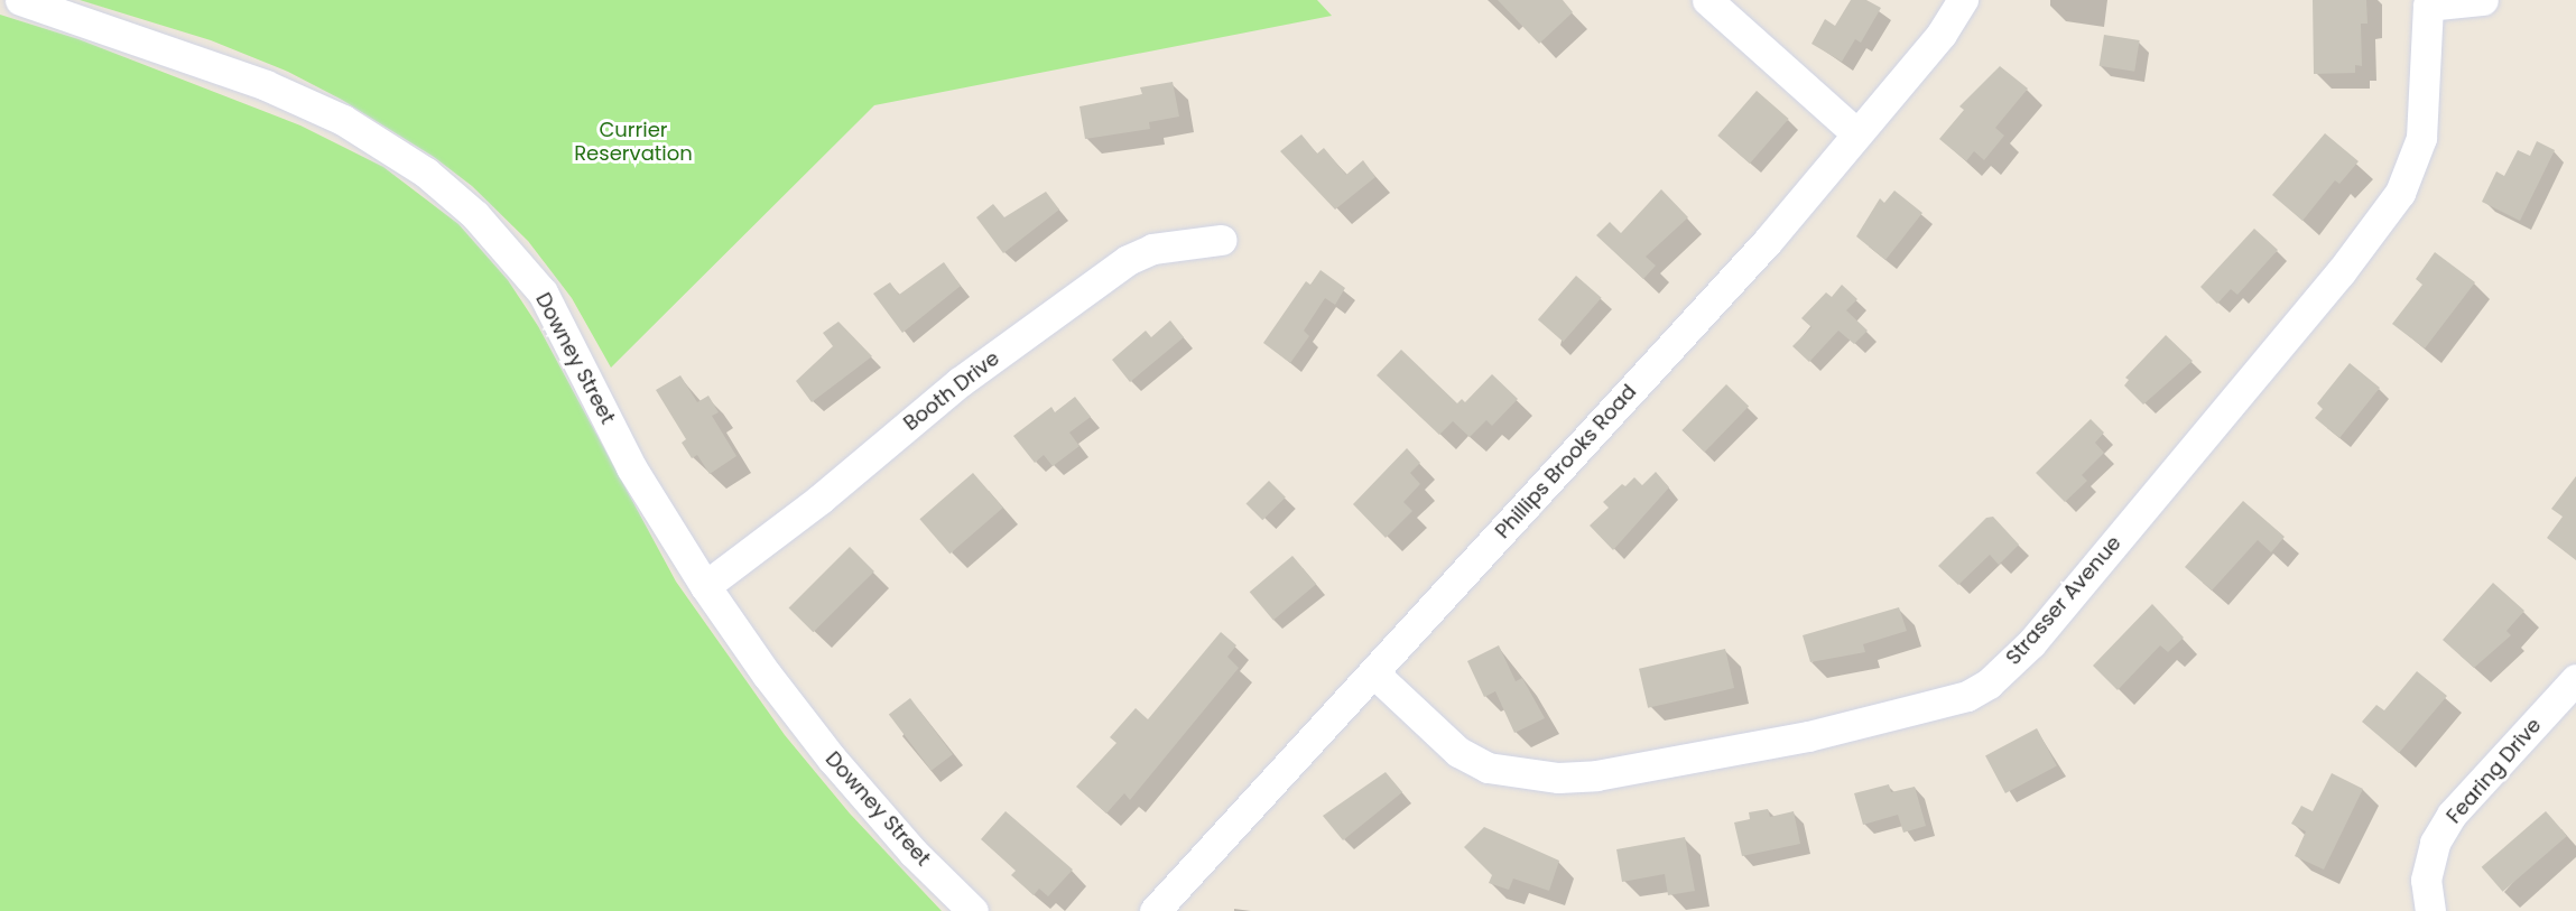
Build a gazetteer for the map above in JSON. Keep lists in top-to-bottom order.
{
  "streets": {
    "street": [
      "Downey Street",
      "Booth Drive",
      "Phillips Brooks Road",
      "Strasser Avenue",
      "Fearing Drive"
    ]
  },
  "crossings": [
    ["Downey Street", "Booth Drive"],
    ["Phillips Brooks Road", "Strasser Avenue"]
  ],
  "parks": ["Currier Reservation"]
}
